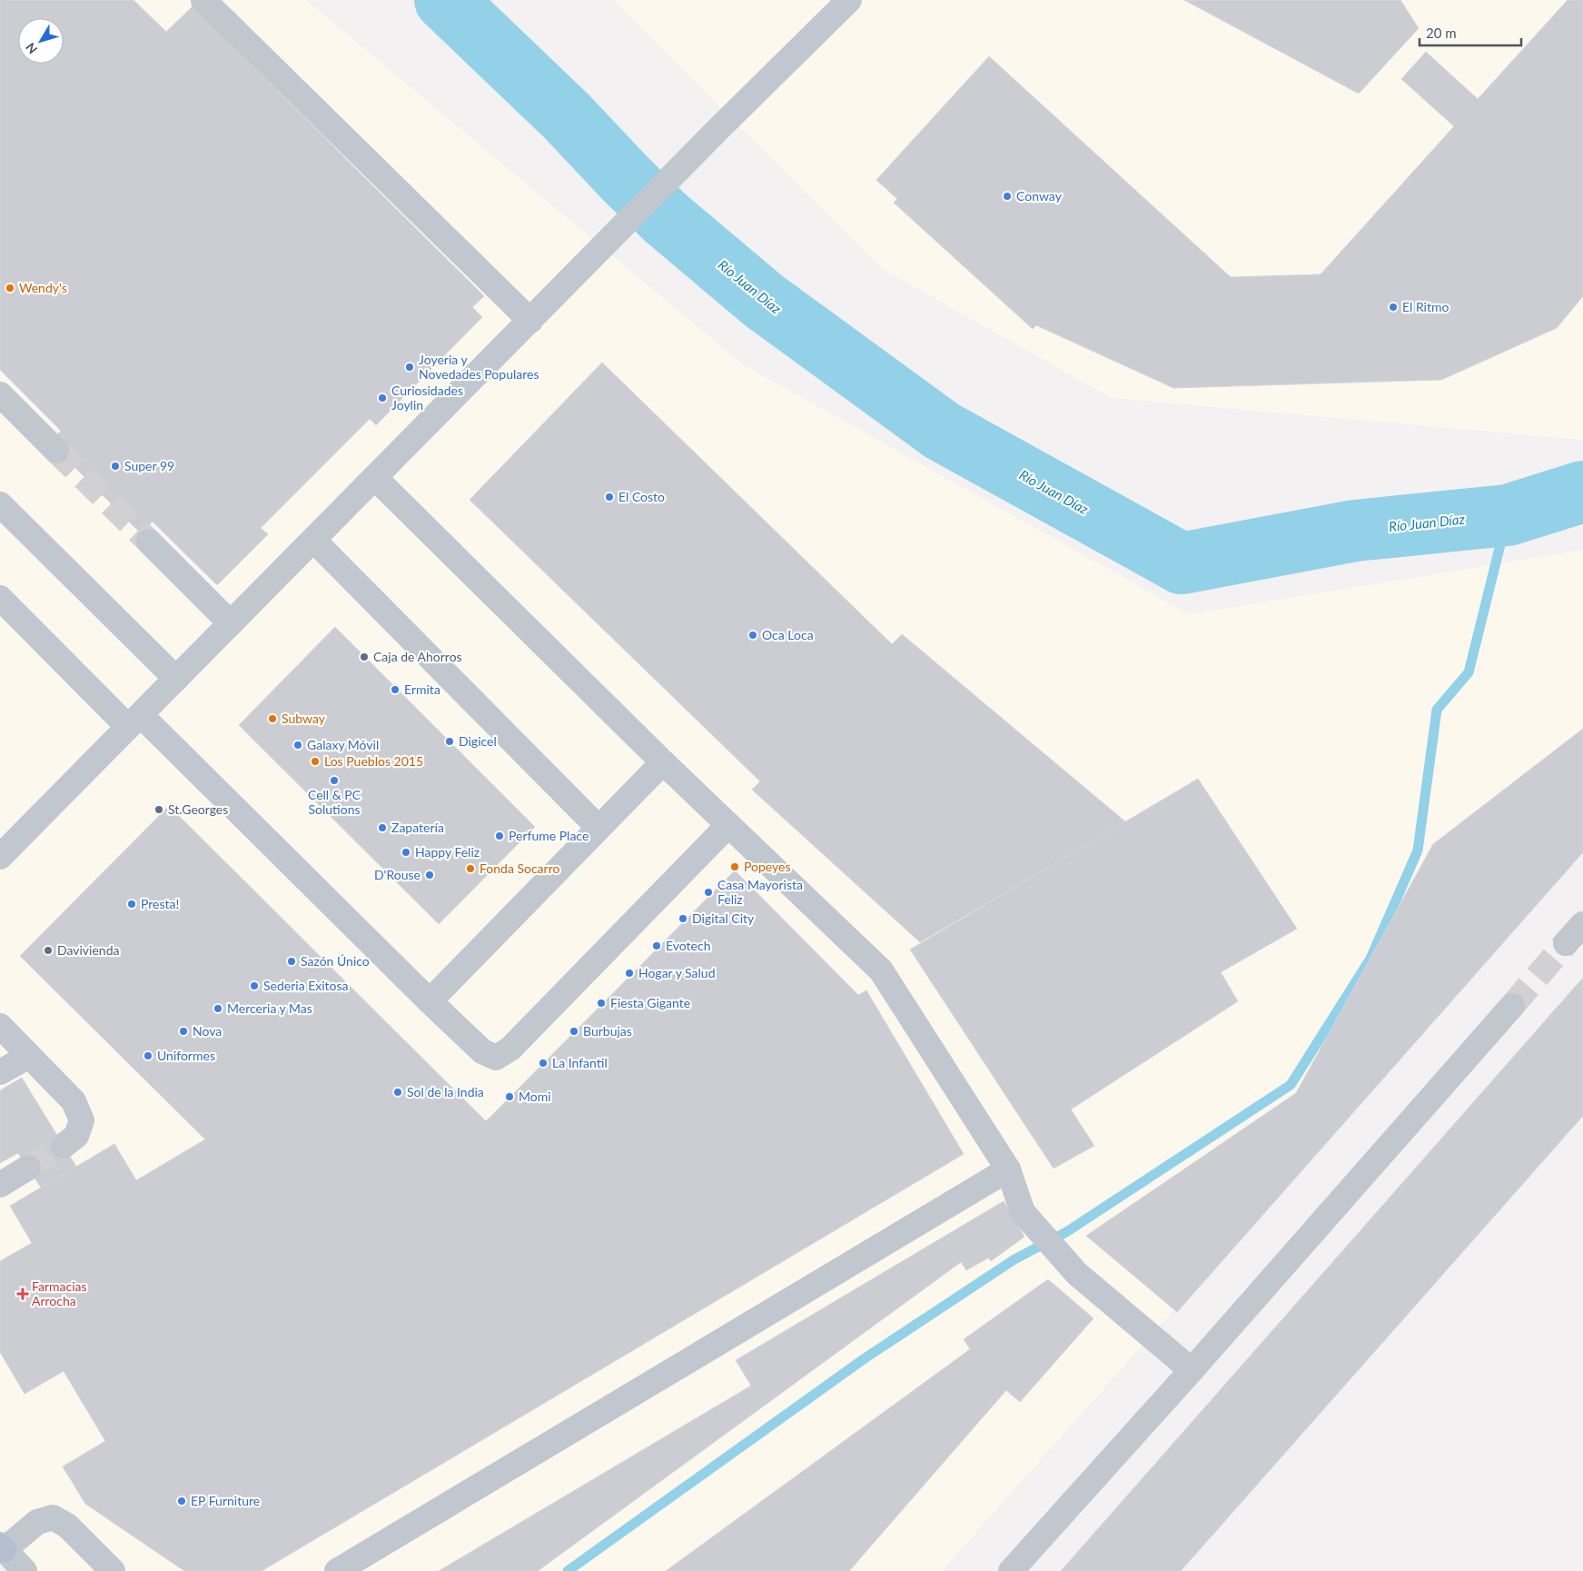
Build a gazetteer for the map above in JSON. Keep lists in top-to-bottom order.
{
  "water": ["Río Juan Díaz"],
  "places": {
    "other": [
      "Conway",
      "Wendy's",
      "El Ritmo",
      "Joyeria y Novedades Populares",
      "Curiosidades Joylin",
      "Super 99",
      "El Costo",
      "Oca Loca",
      "Caja de Ahorros",
      "Ermita",
      "Subway",
      "Digicel",
      "Galaxy Móvil",
      "Los Pueblos 2015",
      "Cell & PC Solutions",
      "St.Georges",
      "Zapatería",
      "Perfume Place",
      "Happy Feliz",
      "Popeyes",
      "Fonda Socarro",
      "D'Rouse",
      "Casa Mayorista Feliz",
      "Presta!",
      "Digital City",
      "Evotech",
      "Davivienda",
      "Sazón Único",
      "Hogar y Salud",
      "Sederia Exitosa",
      "Fiesta Gigante",
      "Merceria y Mas",
      "Nova",
      "Burbujas",
      "Uniformes",
      "La Infantil",
      "Sol de la India",
      "Momi",
      "EP Furniture"
    ],
    "health": ["Farmacias Arrocha"]
  },
  "scale_bar": "20 m",
  "north": "bottom left"
}
